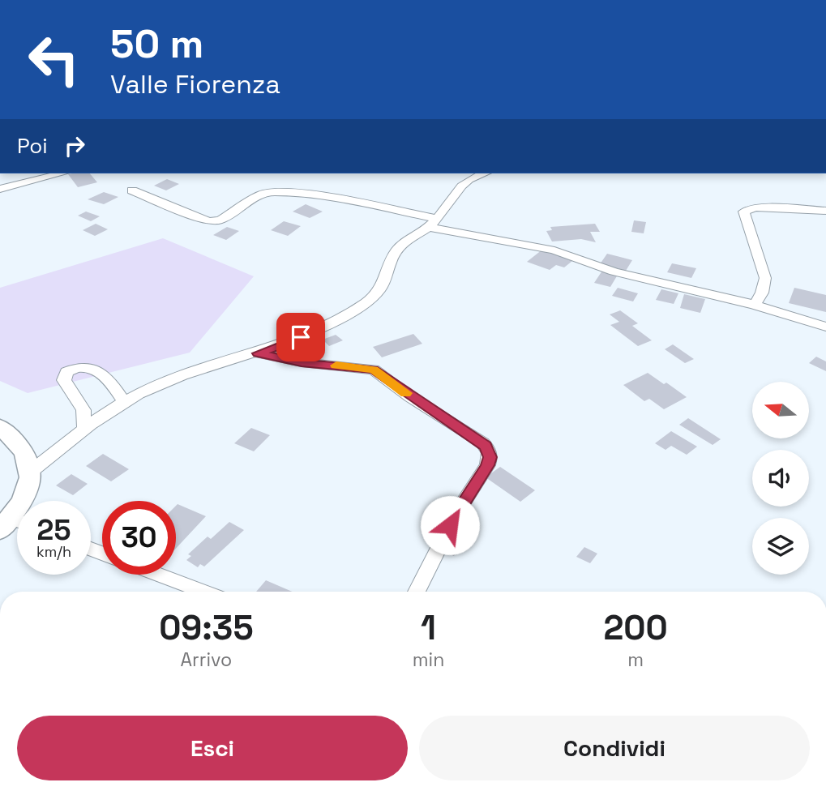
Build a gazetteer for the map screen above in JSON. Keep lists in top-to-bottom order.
{
  "north": "left",
  "page": {
    "turn": ["50 m", "Valle Fiorenza"],
    "then": "Poi",
    "speed": "25 km/h",
    "limit": "30",
    "eta": [
      "09:35",
      "Arrivo",
      "1",
      "min",
      "200",
      "m"
    ],
    "buttons": ["Esci", "Condividi"]
  }
}
